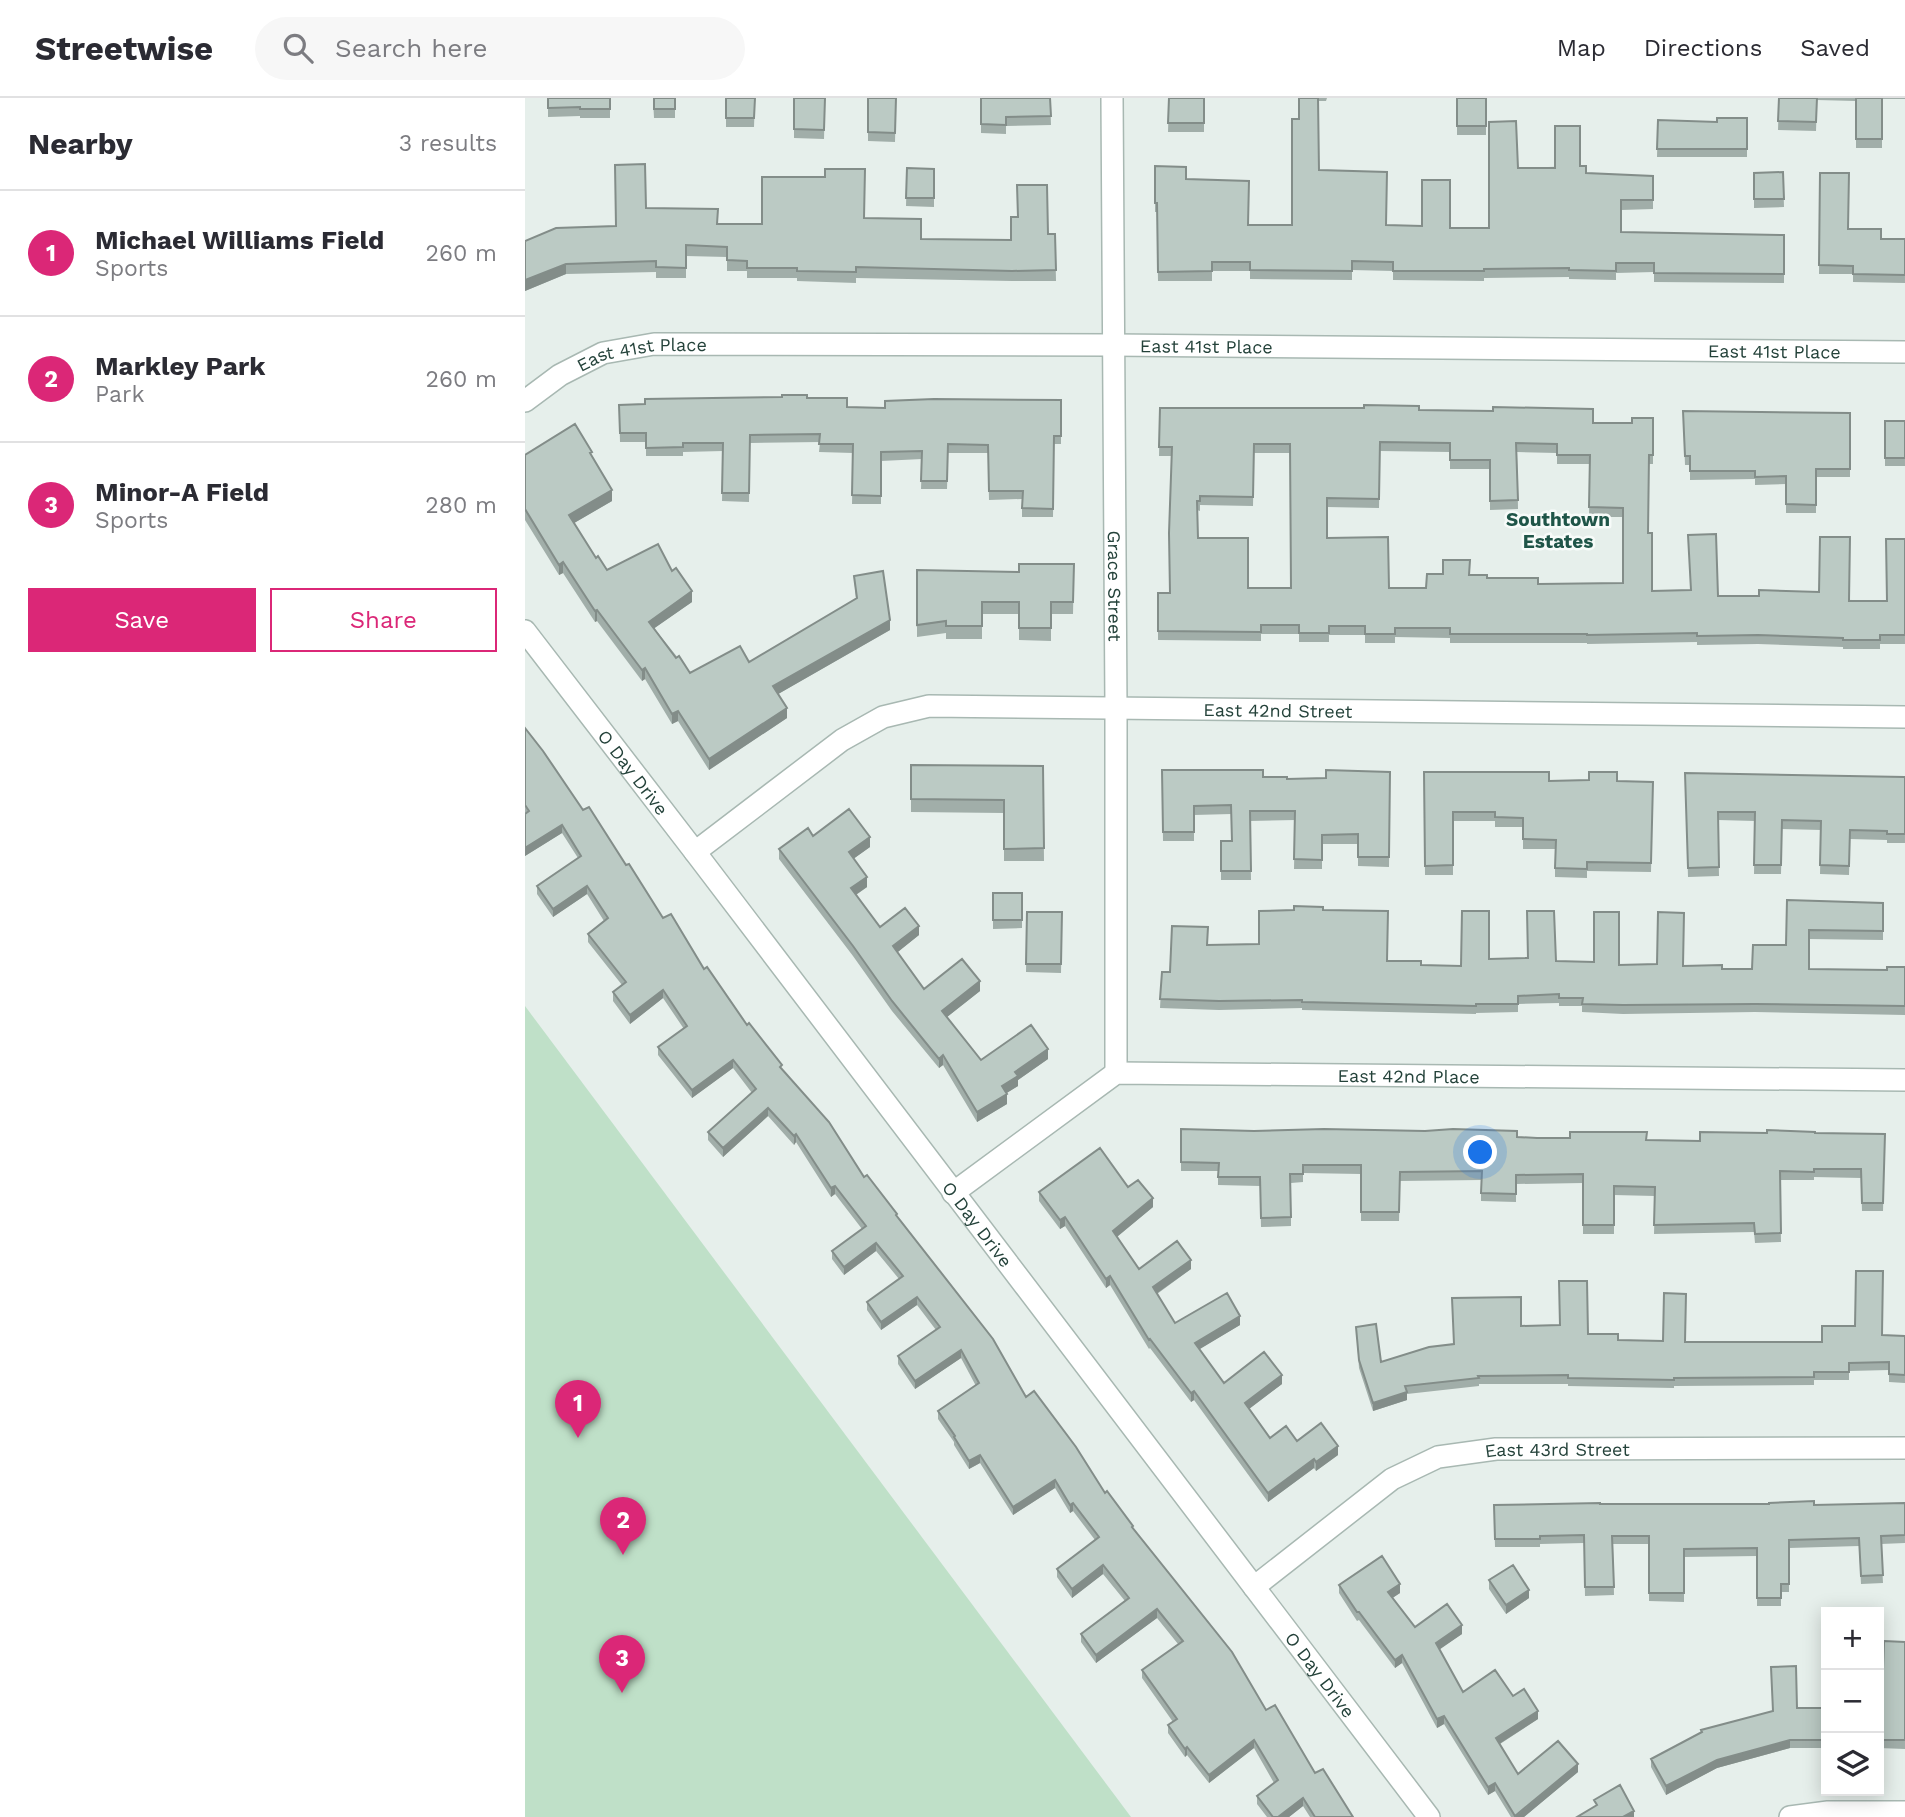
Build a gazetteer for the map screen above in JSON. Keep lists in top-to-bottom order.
{
  "streets": {
    "street": [
      "East 41st Place",
      "Grace Street",
      "East 42nd Street",
      "O Day Drive",
      "East 42nd Place",
      "East 43rd Street"
    ]
  },
  "crossings": [
    ["East 41st Place", "Grace Street"],
    ["Grace Street", "East 42nd Street"],
    ["Grace Street", "East 42nd Place"],
    ["East 42nd Street", "O Day Drive"],
    ["O Day Drive", "East 43rd Street"]
  ],
  "districts": ["Southtown Estates"],
  "page": {
    "header": "Streetwise",
    "search": "Search here",
    "nav": ["Map", "Directions", "Saved"],
    "heading": ["Nearby", "3 results"],
    "list": [
      {
        "mark": "1",
        "name": "Michael Williams Field",
        "note": "Sports",
        "value": "260 m"
      },
      {
        "mark": "2",
        "name": "Markley Park",
        "note": "Park",
        "value": "260 m"
      },
      {
        "mark": "3",
        "name": "Minor-A Field",
        "note": "Sports",
        "value": "280 m"
      }
    ],
    "buttons": ["Save", "Share"],
    "pins": ["1", "2", "3"],
    "map_buttons": ["+", "−"]
  }
}
